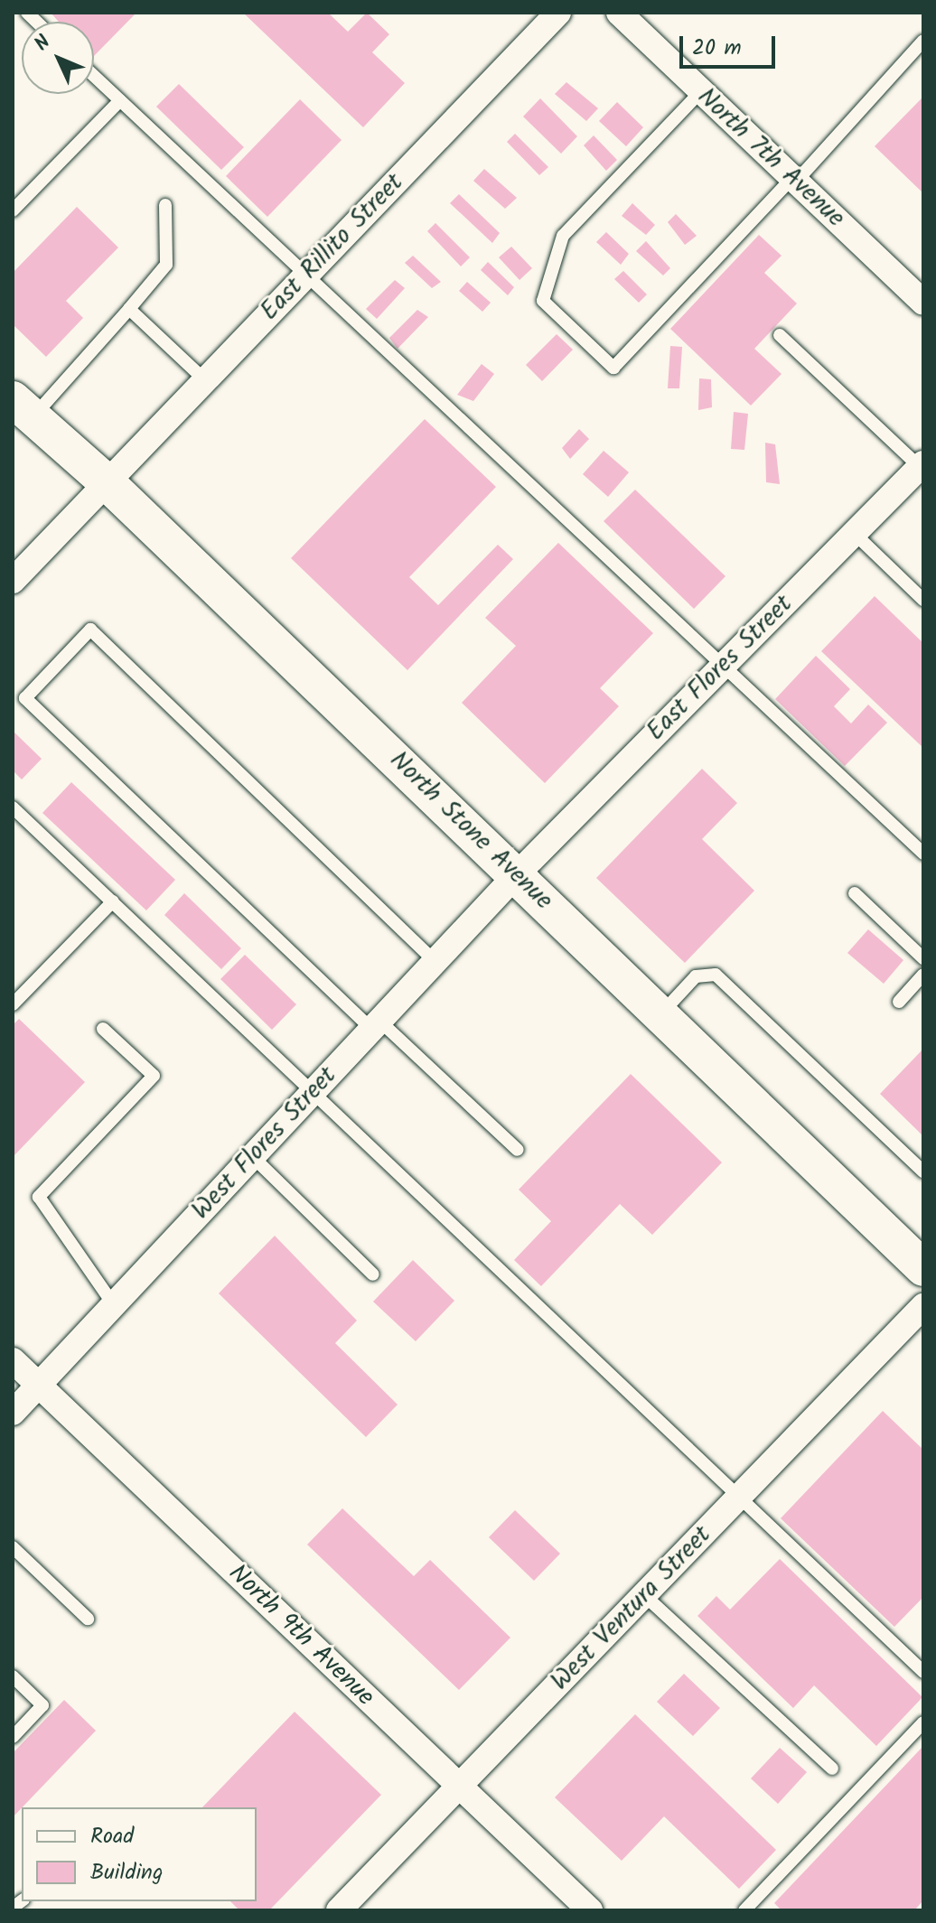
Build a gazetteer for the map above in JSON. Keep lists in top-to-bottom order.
{
  "streets": {
    "main road": ["North Stone Avenue"],
    "street": [
      "North 7th Avenue",
      "East Rillito Street",
      "East Flores Street",
      "West Flores Street",
      "West Ventura Street",
      "North 9th Avenue"
    ]
  },
  "crossings": [
    ["East Rillito Street", "North Stone Avenue"],
    ["East Flores Street", "North Stone Avenue"],
    ["East Flores Street", "West Flores Street"],
    ["North Stone Avenue", "West Flores Street"],
    ["West Flores Street", "North 9th Avenue"],
    ["West Ventura Street", "North 9th Avenue"]
  ],
  "legend": ["Road", "Building"],
  "scale_bar": "20 m",
  "north": "top left"
}
